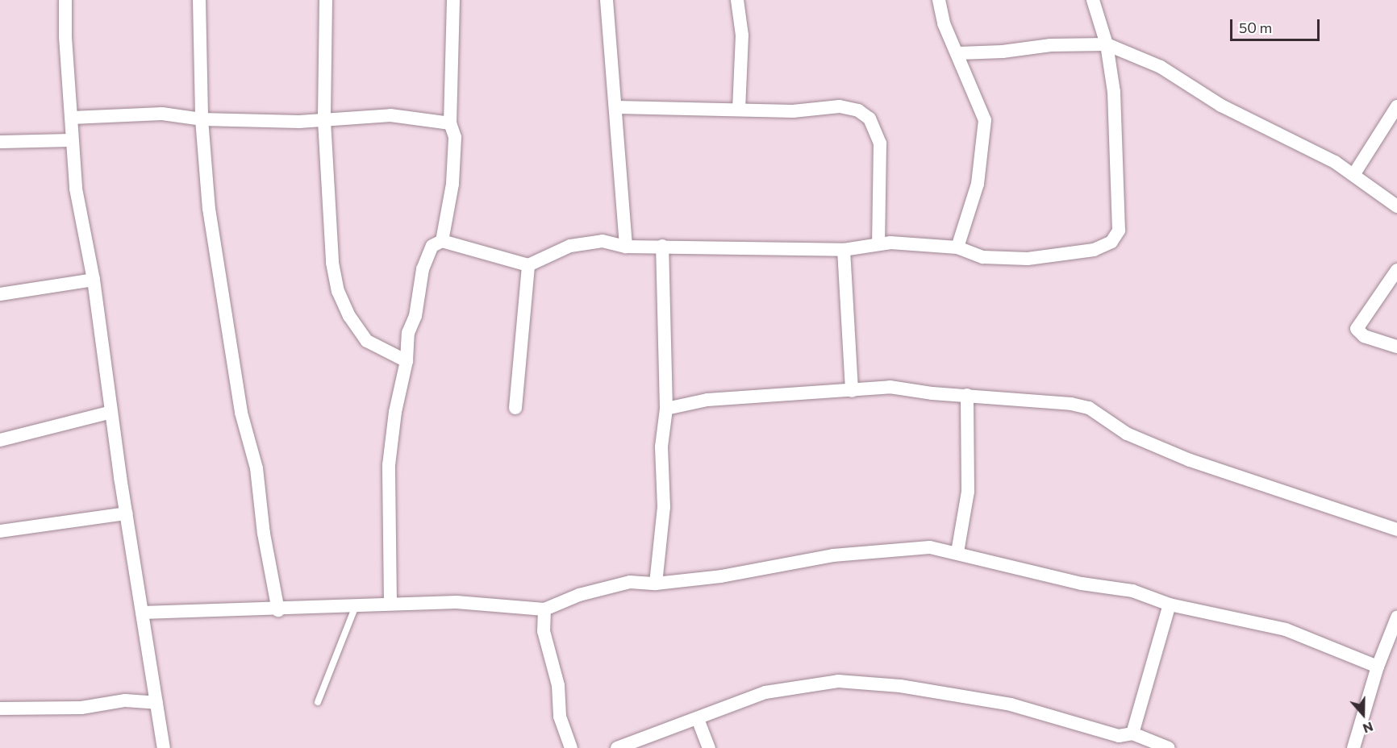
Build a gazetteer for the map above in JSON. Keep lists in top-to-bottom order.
{
  "scale_bar": "50 m",
  "north": "bottom"
}
